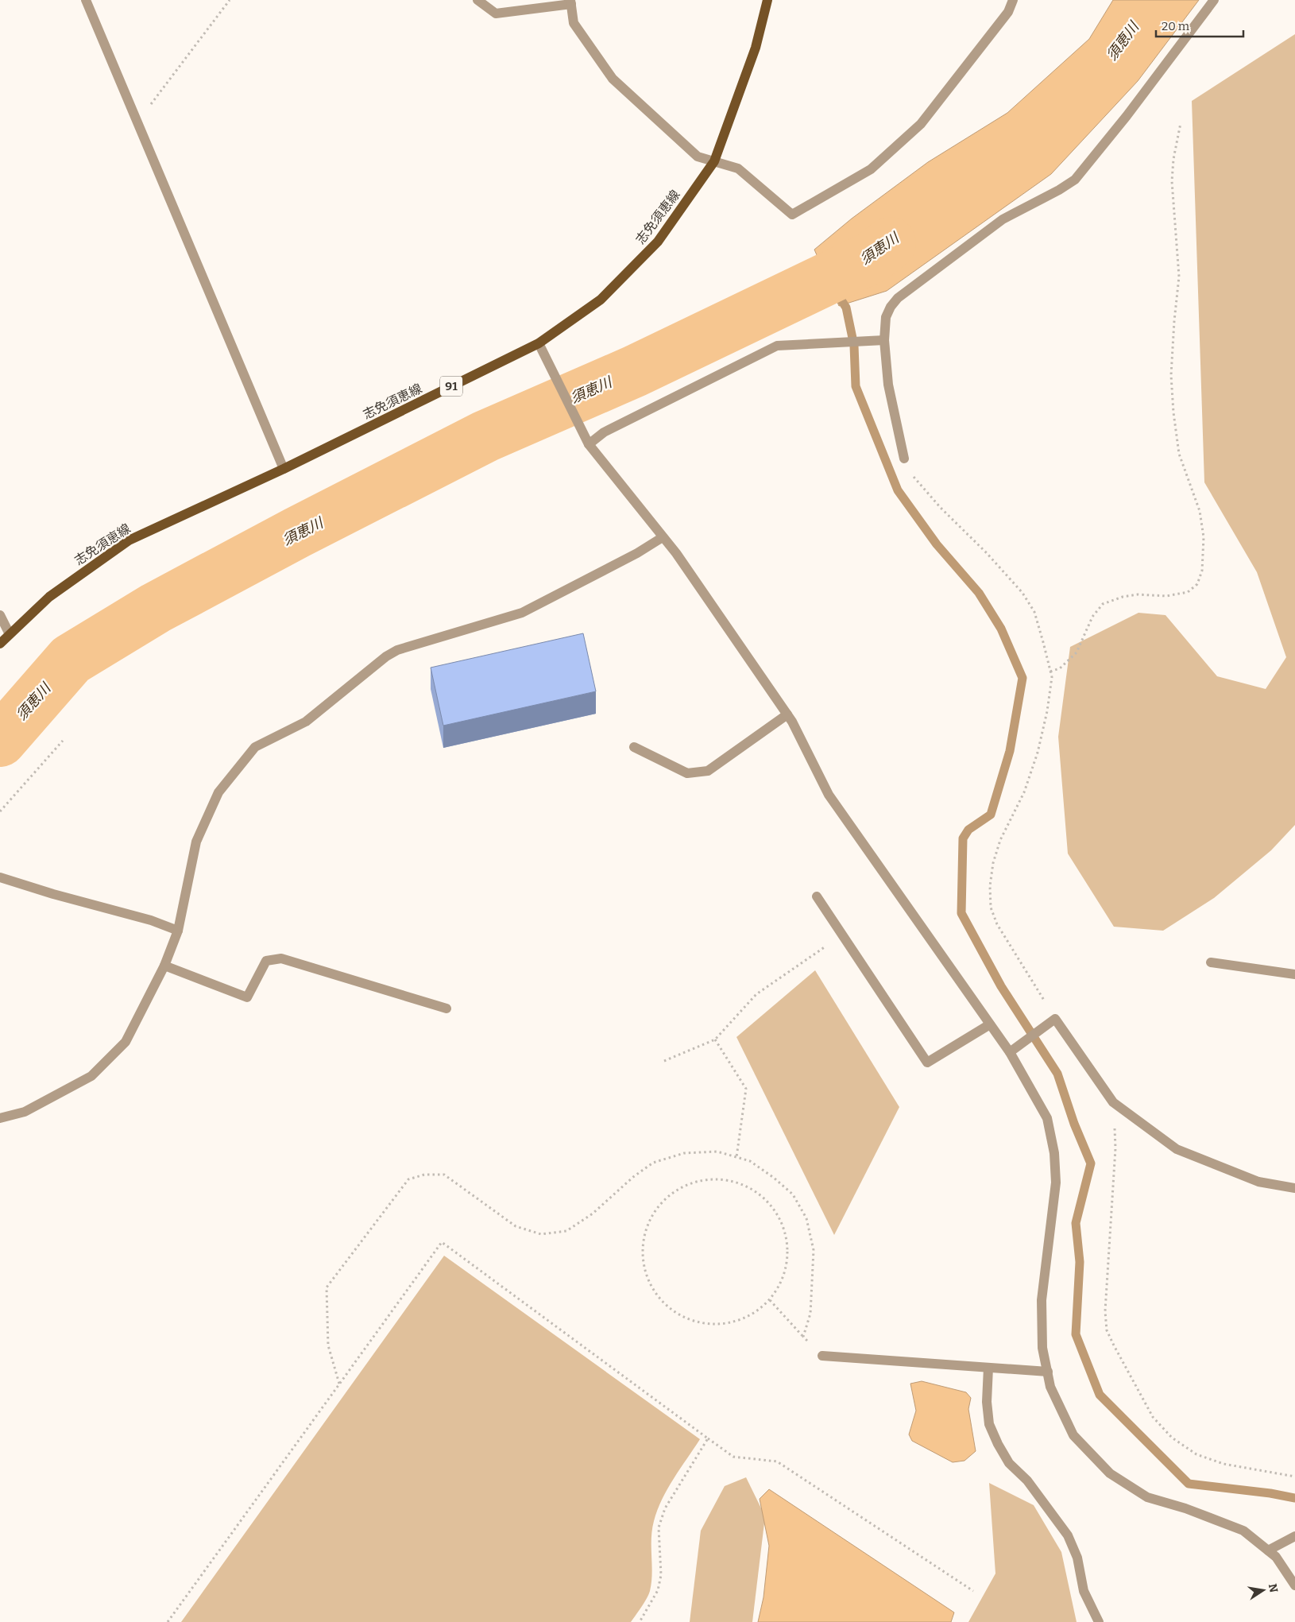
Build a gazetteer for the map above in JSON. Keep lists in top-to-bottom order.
{
  "streets": {
    "main road": ["志免須恵線", "91"]
  },
  "water": ["須恵川"],
  "scale_bar": "20 m",
  "north": "right"
}
